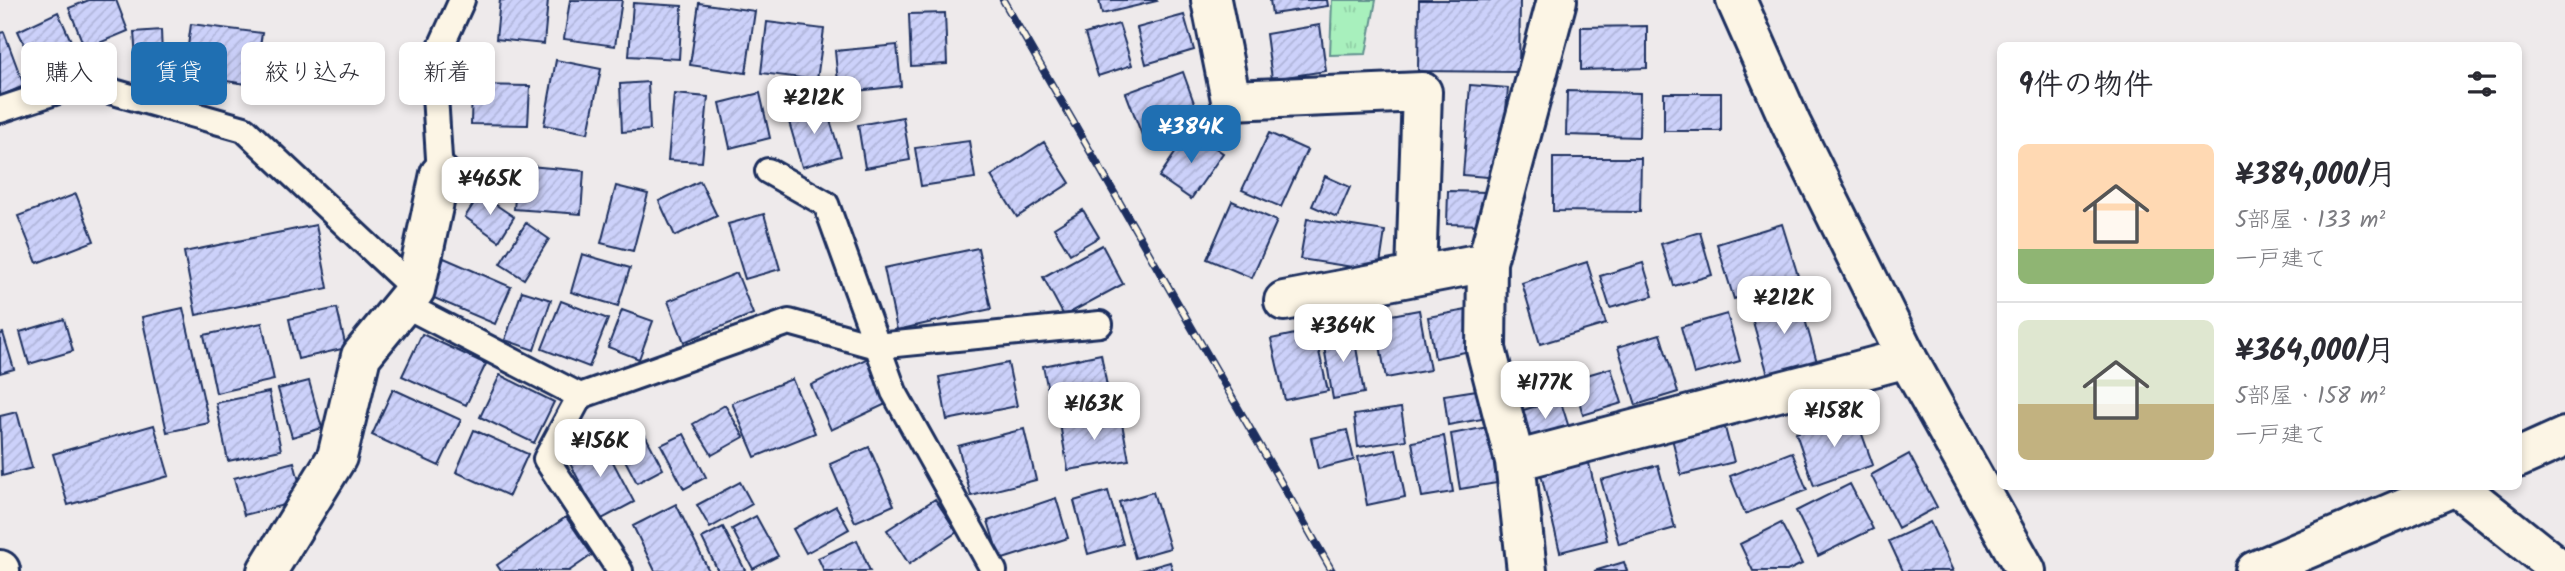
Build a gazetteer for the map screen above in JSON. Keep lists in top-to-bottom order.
{
  "page": {
    "chip": [
      "購入",
      "賃貸",
      "絞り込み",
      "新着"
    ],
    "heading": "9件の物件",
    "price": [
      "¥212K",
      "¥384K",
      "¥465K",
      "¥212K",
      "¥364K",
      "¥177K",
      "¥163K",
      "¥158K",
      "¥156K"
    ],
    "list": [
      {
        "name": "¥384,000/月",
        "note": "5部屋 · 133 m² · 一戸建て"
      },
      {
        "name": "¥364,000/月",
        "note": "5部屋 · 158 m² · 一戸建て"
      }
    ]
  }
}
